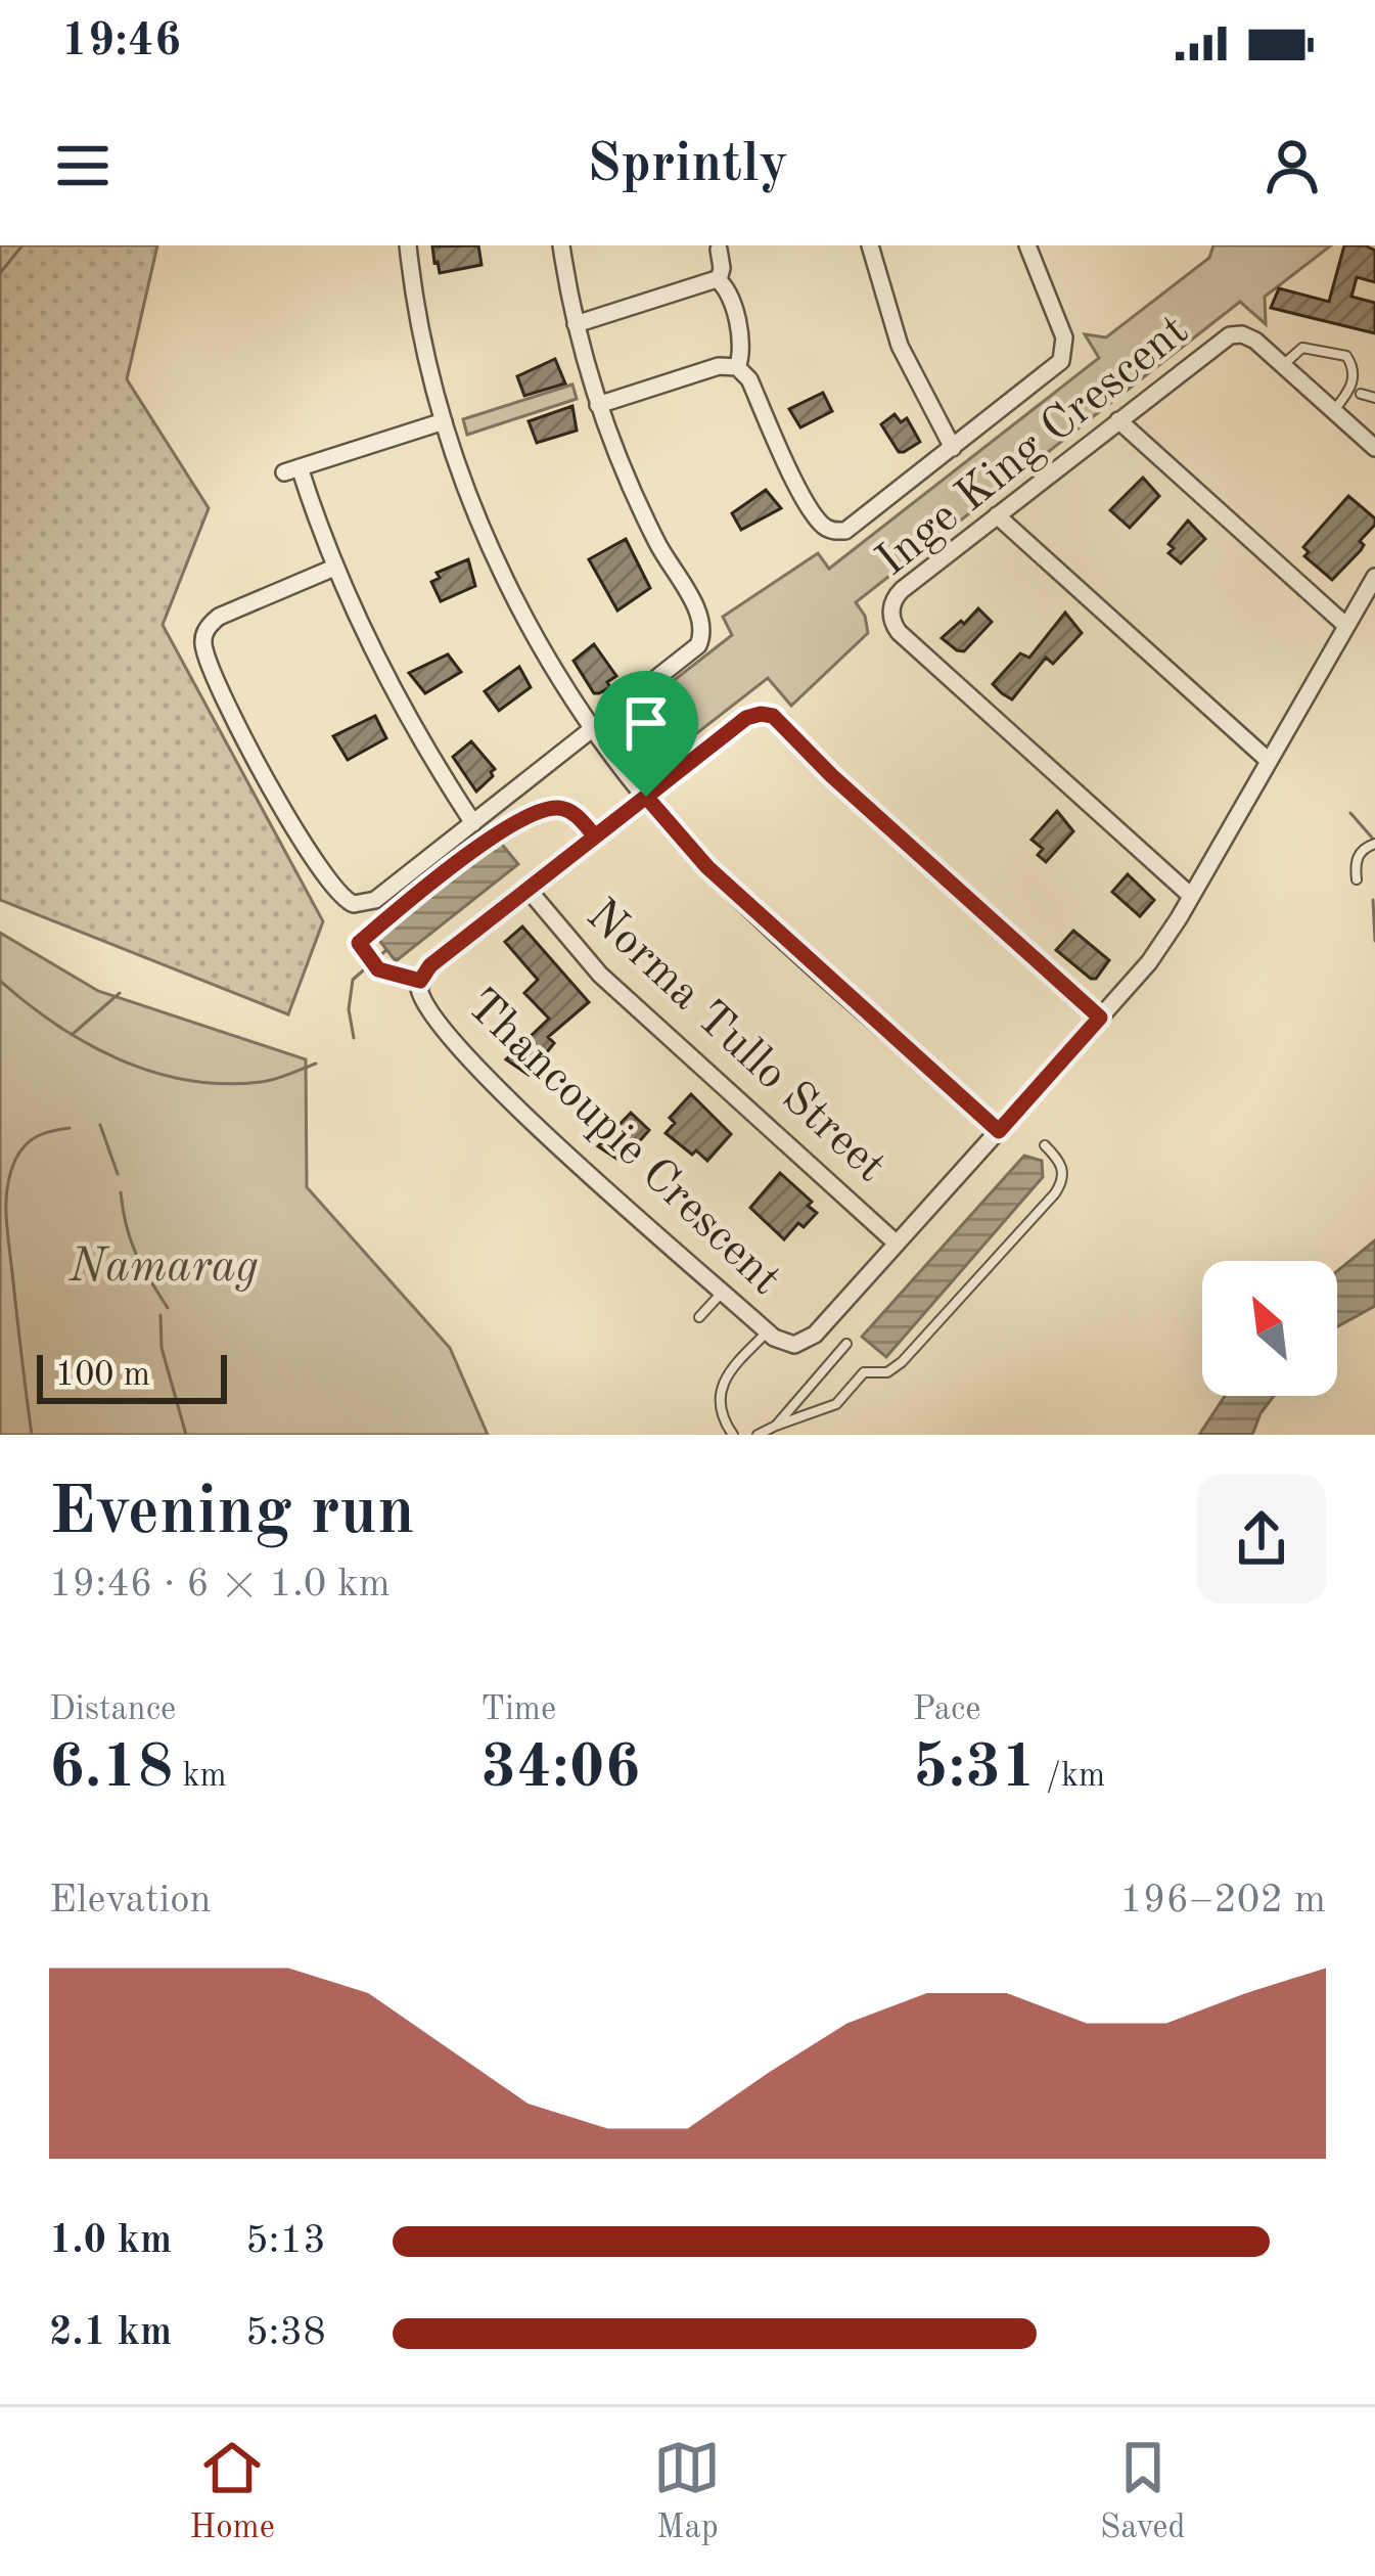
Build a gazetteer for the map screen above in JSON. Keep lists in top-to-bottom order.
{
  "streets": {
    "street": ["Inge King Crescent", "Norma Tullo Street", "Thancoupie Crescent"]
  },
  "crossings": [
    ["Inge King Crescent", "Thancoupie Crescent"],
    ["Norma Tullo Street", "Thancoupie Crescent"]
  ],
  "parks": ["Namarag"],
  "scale_bar": "100 m",
  "north": "top left",
  "page": {
    "status": "19:46",
    "header": "Sprintly",
    "scale": "100 m",
    "heading": ["Evening run", "19:46 · 6 × 1.0 km"],
    "stats": [
      ["Distance", "6.18 km"],
      ["Time", "34:06"],
      ["Pace", "5:31 /km"]
    ],
    "chart": ["Elevation", "196–202 m"],
    "list": [
      {
        "name": "1.0 km",
        "note": "5:13"
      },
      {
        "name": "2.1 km",
        "note": "5:38"
      }
    ],
    "tabs": ["Home", "Map", "Saved"]
  }
}
